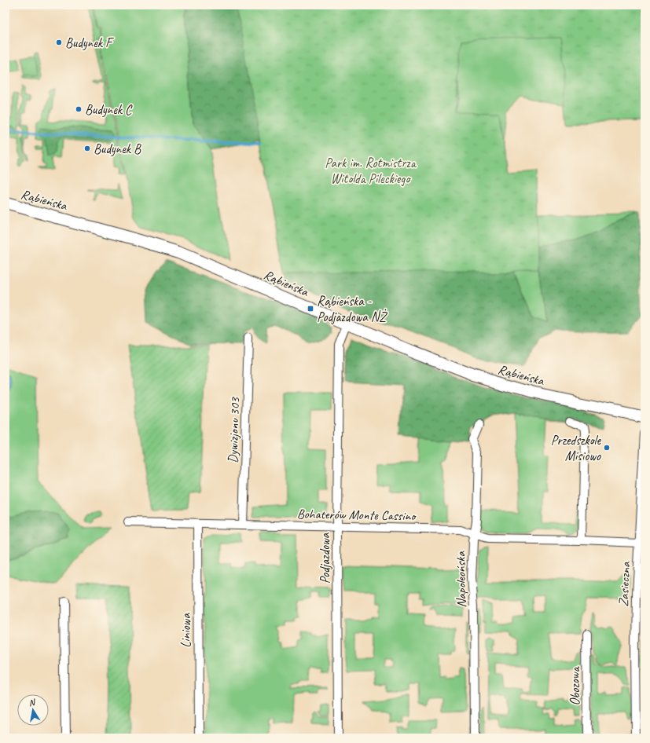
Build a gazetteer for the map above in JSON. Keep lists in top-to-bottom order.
{
  "streets": {
    "street": [
      "Rąbieńska",
      "Dywizjonu 303",
      "Bohaterów Monte Cassino",
      "Podjazdowa",
      "Napoleońska",
      "Zasieczna",
      "Liniowa",
      "Obozowa"
    ]
  },
  "crossings": [
    ["Rąbieńska", "Podjazdowa"],
    ["Dywizjonu 303", "Bohaterów Monte Cassino"],
    ["Bohaterów Monte Cassino", "Podjazdowa"],
    ["Bohaterów Monte Cassino", "Napoleońska"],
    ["Bohaterów Monte Cassino", "Zasieczna"],
    ["Bohaterów Monte Cassino", "Liniowa"]
  ],
  "parks": ["Park im. Rotmistrza Witolda Pileckiego"],
  "places": {
    "other": [
      "Budynek F",
      "Budynek C",
      "Budynek B",
      "Przedszkole Misiowo"
    ],
    "transit": ["Rąbieńska - Podjazdowa NŻ"]
  },
  "north": "top"
}
